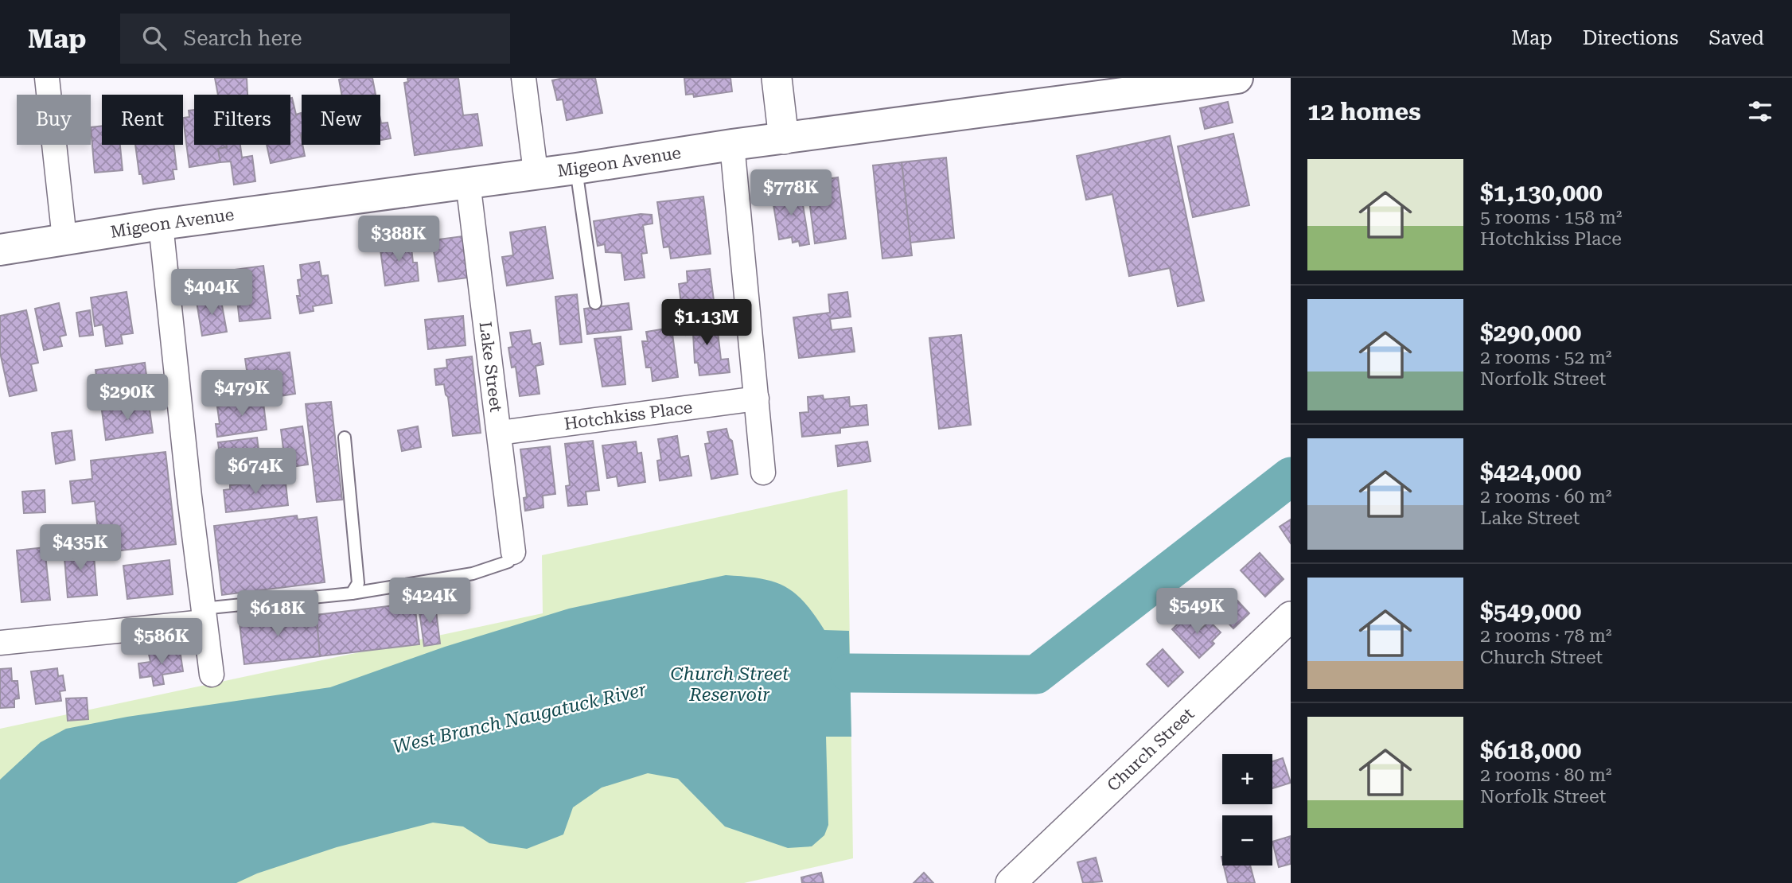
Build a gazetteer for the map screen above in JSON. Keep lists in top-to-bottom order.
{
  "streets": {
    "main road": ["Migeon Avenue"],
    "street": ["Lake Street", "Hotchkiss Place", "Church Street"]
  },
  "crossings": [
    ["Migeon Avenue", "Lake Street"],
    ["Lake Street", "Hotchkiss Place"]
  ],
  "water": ["Church Street Reservoir", "West Branch Naugatuck River"],
  "page": {
    "header": "Map",
    "search": "Search here",
    "nav": ["Map", "Directions", "Saved"],
    "heading": "12 homes",
    "chip": [
      "Buy",
      "Rent",
      "Filters",
      "New"
    ],
    "list": [
      {
        "name": "$1,130,000",
        "note": "5 rooms · 158 m² · Hotchkiss Place"
      },
      {
        "name": "$290,000",
        "note": "2 rooms · 52 m² · Norfolk Street"
      },
      {
        "name": "$424,000",
        "note": "2 rooms · 60 m² · Lake Street"
      },
      {
        "name": "$549,000",
        "note": "2 rooms · 78 m² · Church Street"
      },
      {
        "name": "$618,000",
        "note": "2 rooms · 80 m² · Norfolk Street"
      }
    ],
    "price": [
      "$778K",
      "$388K",
      "$404K",
      "$1.13M",
      "$479K",
      "$290K",
      "$674K",
      "$435K",
      "$424K",
      "$549K",
      "$618K",
      "$586K"
    ],
    "map_buttons": ["+", "−"]
  }
}
